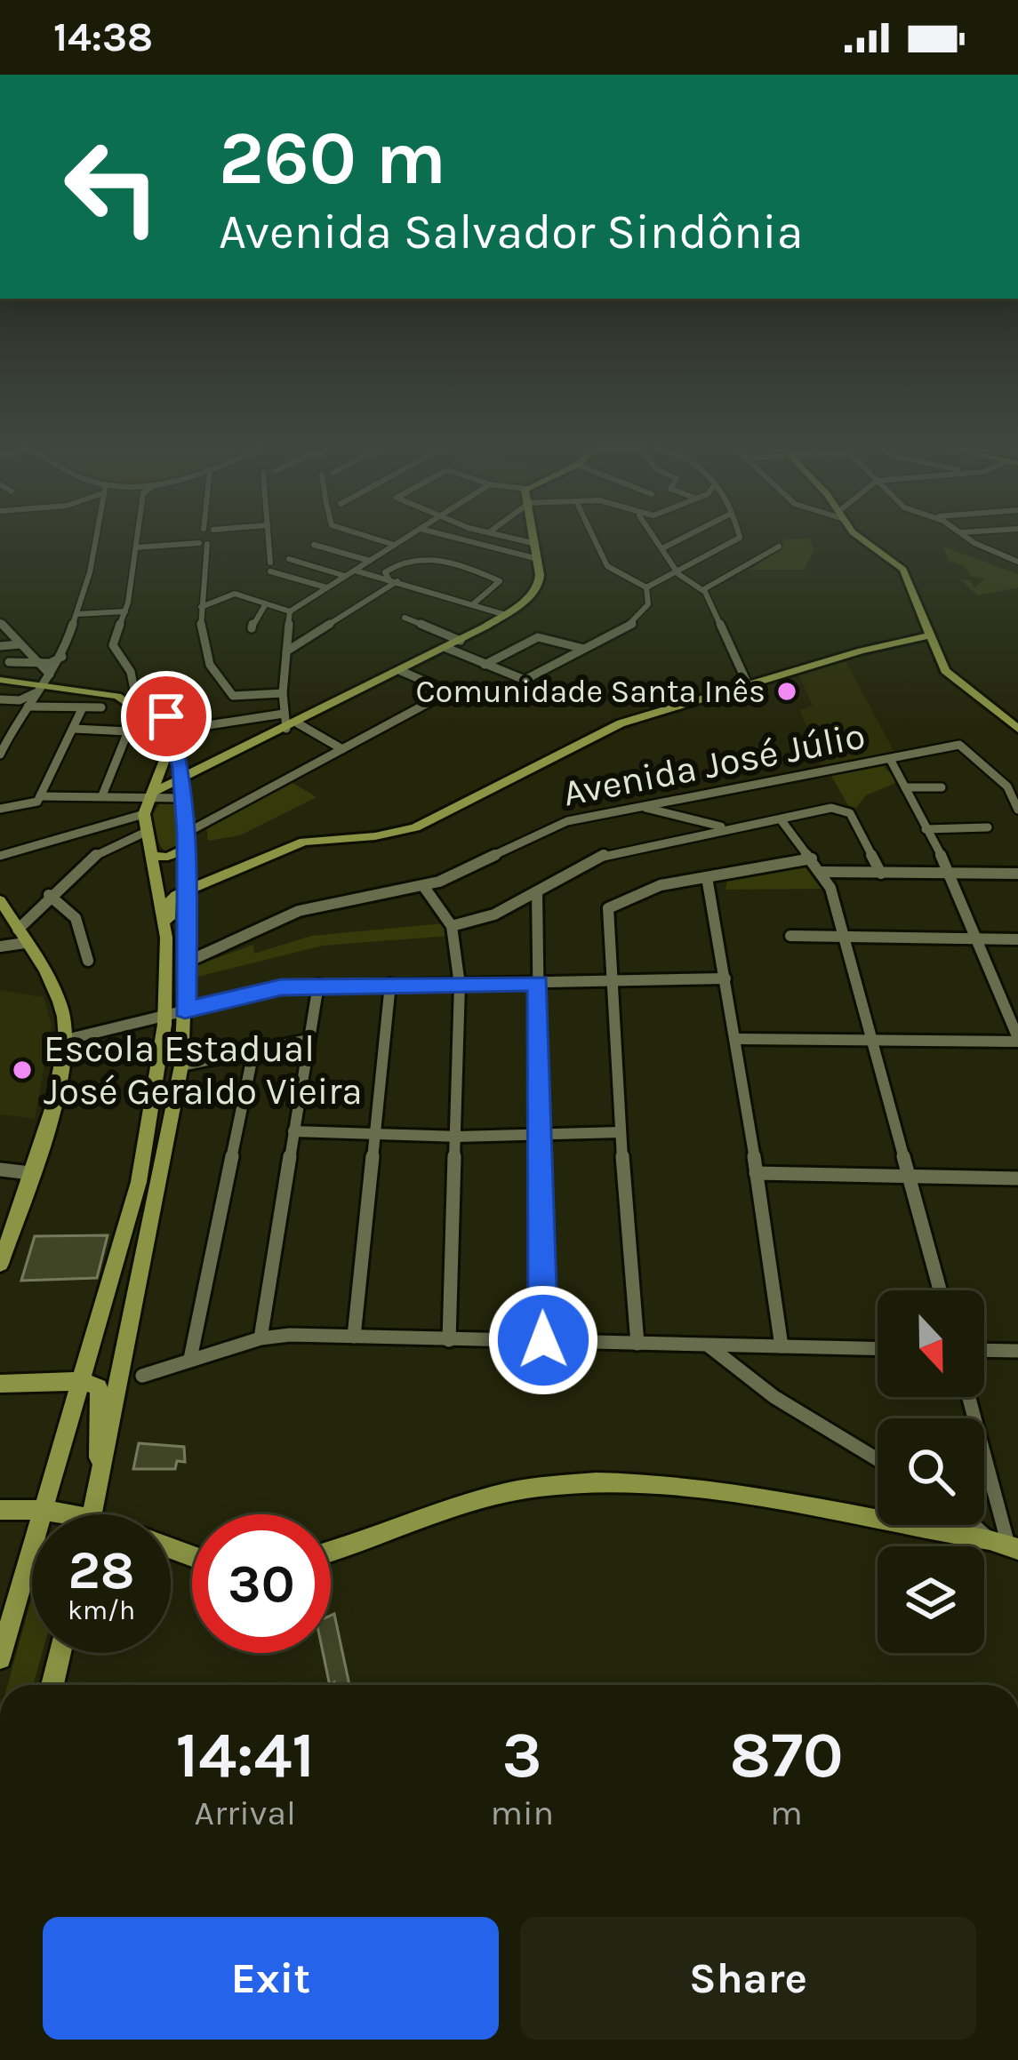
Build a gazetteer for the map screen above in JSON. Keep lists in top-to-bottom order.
{
  "streets": {
    "street": ["Avenida José Júlio"]
  },
  "places": ["Comunidade Santa Inês", "Escola Estadual José Geraldo Vieira"],
  "north": "bottom",
  "page": {
    "status": "14:38",
    "turn": ["260 m", "Avenida Salvador Sindônia"],
    "speed": "28 km/h",
    "limit": "30",
    "eta": [
      "14:41",
      "Arrival",
      "3",
      "min",
      "870",
      "m"
    ],
    "buttons": ["Exit", "Share"]
  }
}
